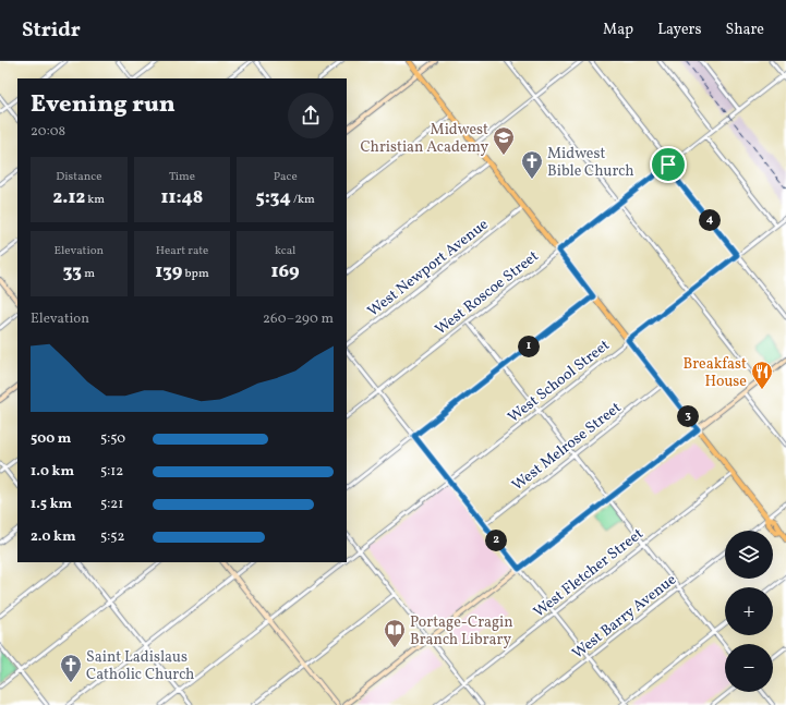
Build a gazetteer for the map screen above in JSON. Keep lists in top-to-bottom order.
{
  "streets": {
    "street": [
      "West Newport Avenue",
      "West Roscoe Street",
      "West School Street",
      "West Melrose Street",
      "West Fletcher Street",
      "West Barry Avenue"
    ]
  },
  "places": {
    "school or university": ["Midwest Christian Academy"],
    "church": ["Midwest Bible Church", "Saint Ladislaus Catholic Church"],
    "restaurant": ["Breakfast House"],
    "library": ["Portage-Cragin Branch Library"]
  },
  "page": {
    "header": "Stridr",
    "nav": ["Map", "Layers", "Share"],
    "heading": ["Evening run", "20:08"],
    "stats": [
      ["Distance", "2.12 km"],
      ["Time", "11:48"],
      ["Pace", "5:34 /km"],
      ["Elevation", "33 m"],
      ["Heart rate", "139 bpm"],
      ["kcal", "169"]
    ],
    "pins": [
      "4",
      "1",
      "3",
      "2"
    ],
    "chart": ["Elevation", "260–290 m"],
    "list": [
      {
        "name": "500 m",
        "note": "5:50"
      },
      {
        "name": "1.0 km",
        "note": "5:12"
      },
      {
        "name": "1.5 km",
        "note": "5:21"
      },
      {
        "name": "2.0 km",
        "note": "5:52"
      }
    ],
    "map_buttons": ["+", "−"]
  }
}
